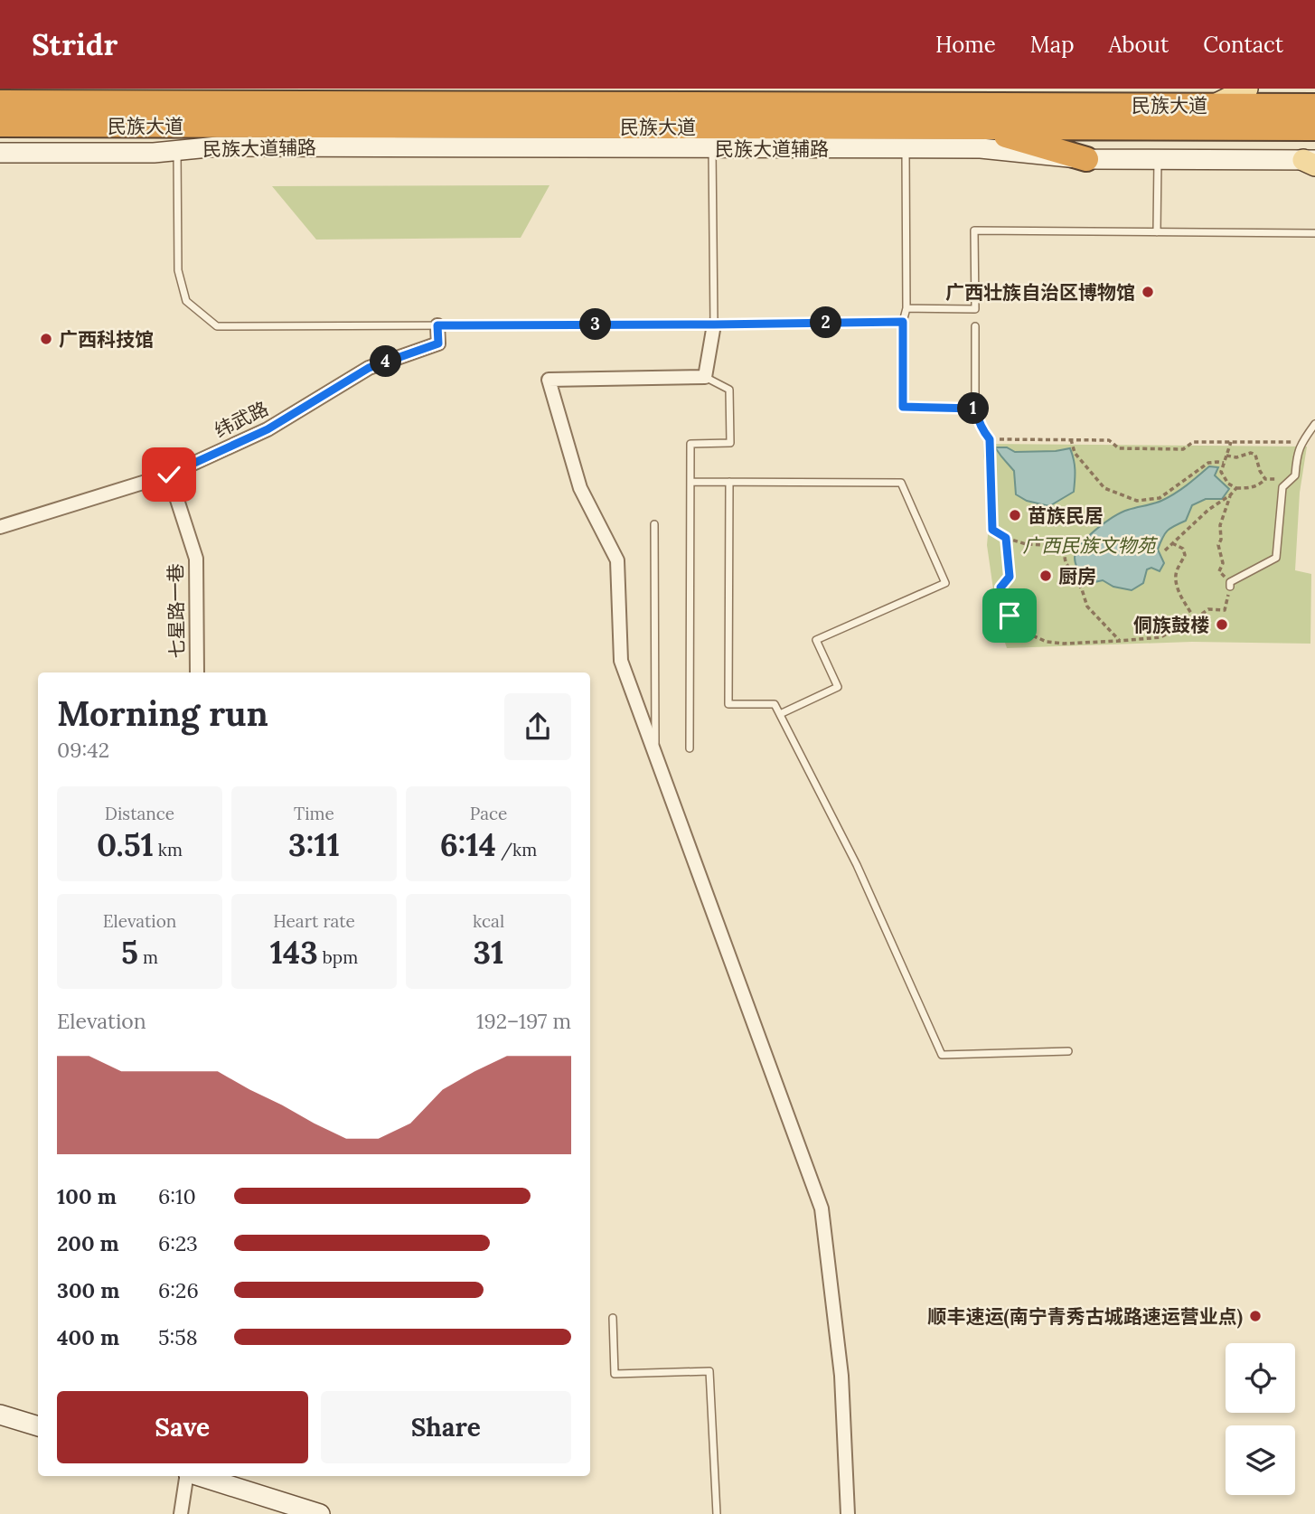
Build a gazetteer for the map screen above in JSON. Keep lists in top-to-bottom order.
{
  "streets": {
    "highway": ["民族大道"],
    "street": ["民族大道辅路", "纬武路", "七星路一巷"]
  },
  "crossings": [
    ["纬武路", "七星路一巷"]
  ],
  "parks": ["广西民族文物苑"],
  "places": [
    "广西壮族自治区博物馆",
    "广西科技馆",
    "苗族民居",
    "厨房",
    "侗族鼓楼",
    "顺丰速运(南宁青秀古城路速运营业点)"
  ],
  "page": {
    "header": "Stridr",
    "nav": [
      "Home",
      "Map",
      "About",
      "Contact"
    ],
    "pins": [
      "2",
      "3",
      "4",
      "1"
    ],
    "heading": ["Morning run", "09:42"],
    "stats": [
      ["Distance", "0.51 km"],
      ["Time", "3:11"],
      ["Pace", "6:14 /km"],
      ["Elevation", "5 m"],
      ["Heart rate", "143 bpm"],
      ["kcal", "31"]
    ],
    "chart": ["Elevation", "192–197 m"],
    "list": [
      {
        "name": "100 m",
        "note": "6:10"
      },
      {
        "name": "200 m",
        "note": "6:23"
      },
      {
        "name": "300 m",
        "note": "6:26"
      },
      {
        "name": "400 m",
        "note": "5:58"
      }
    ],
    "buttons": ["Save", "Share"]
  }
}
